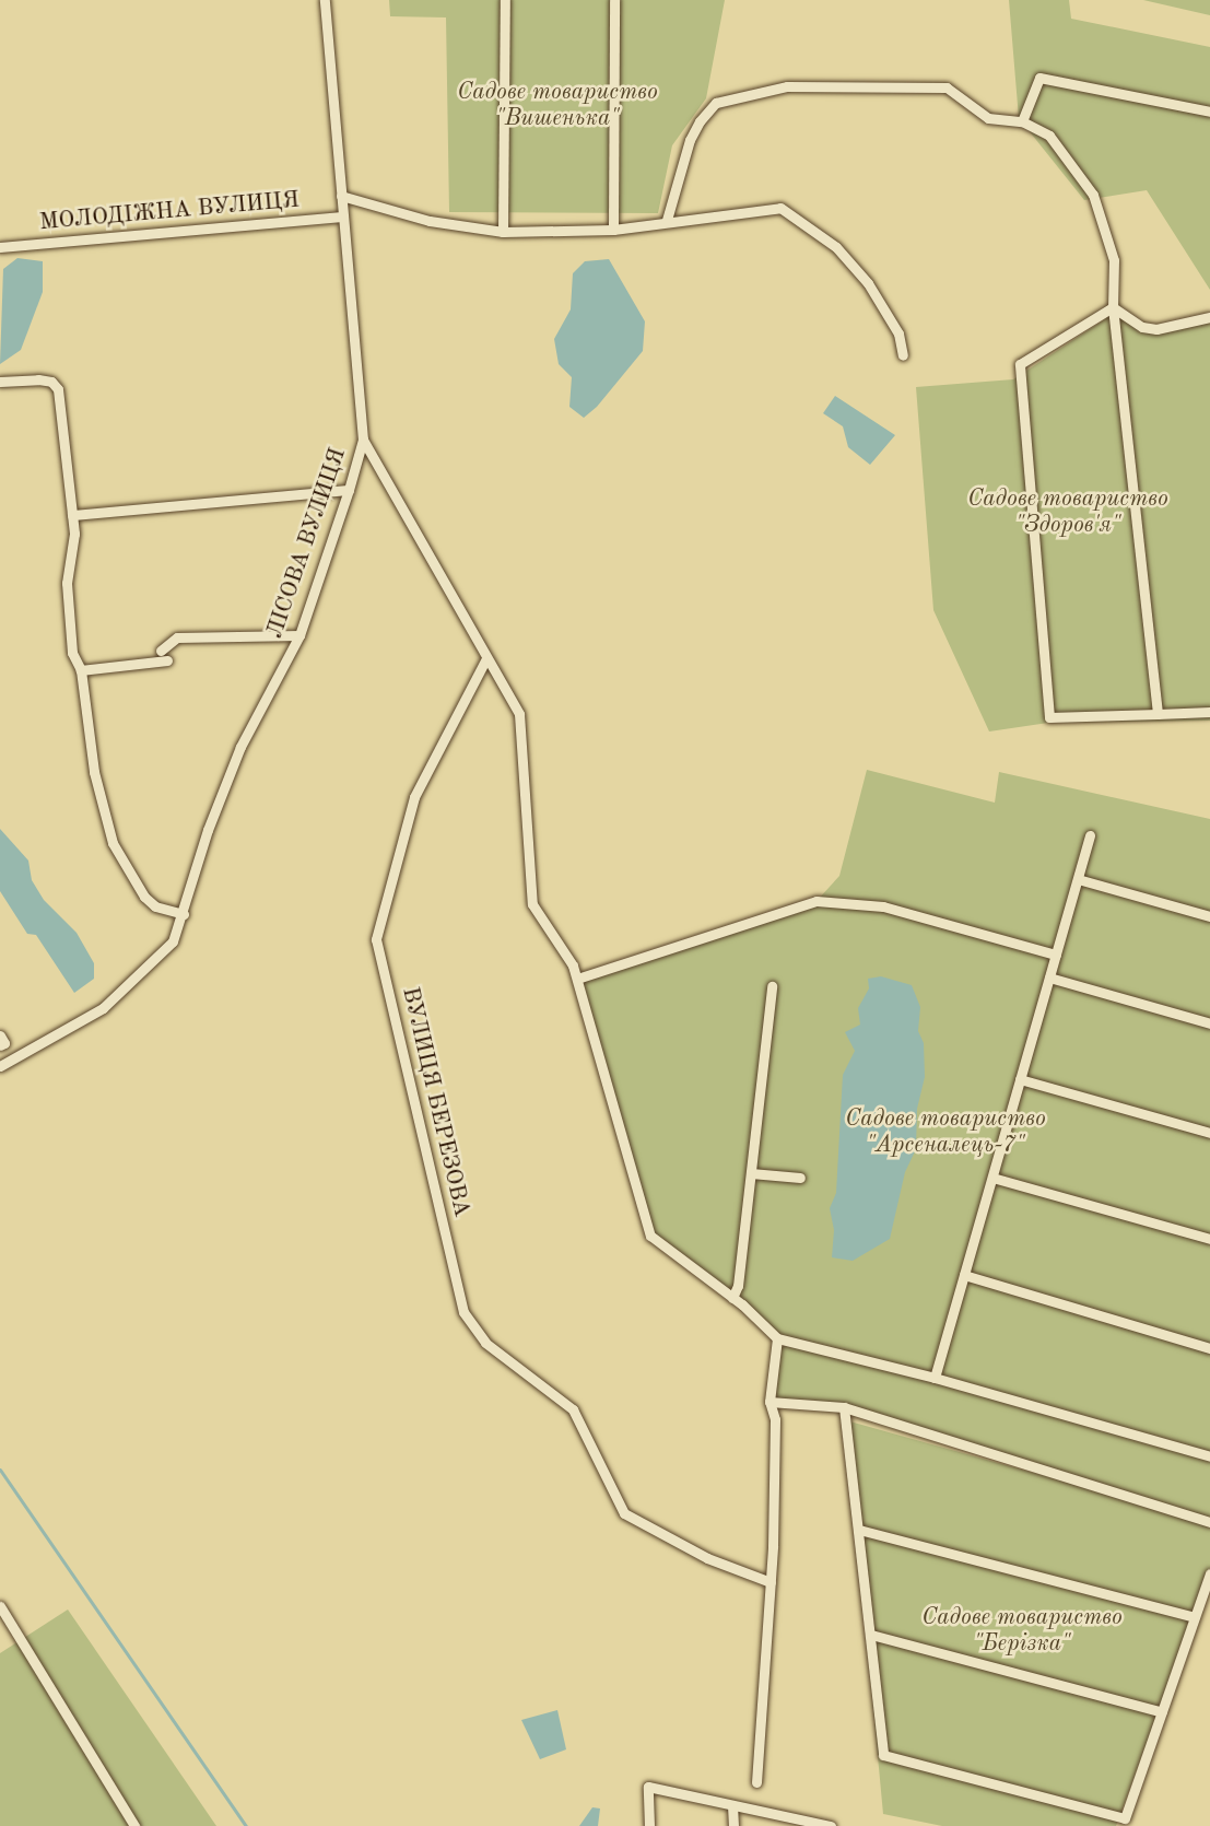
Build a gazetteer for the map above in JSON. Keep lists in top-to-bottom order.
{
  "streets": {
    "street": ["МОЛОДІЖНА ВУЛИЦЯ", "ЛІСОВА ВУЛИЦЯ", "ВУЛИЦЯ БЕРЕЗОВА"]
  },
  "crossings": [
    ["МОЛОДІЖНА ВУЛИЦЯ", "ЛІСОВА ВУЛИЦЯ"]
  ],
  "parks": [
    "Садове товариство \"Вишенька\"",
    "Садове товариство \"Здоров'я\"",
    "Садове товариство \"Арсеналець-7\"",
    "Садове товариство \"Берізка\""
  ]
}
